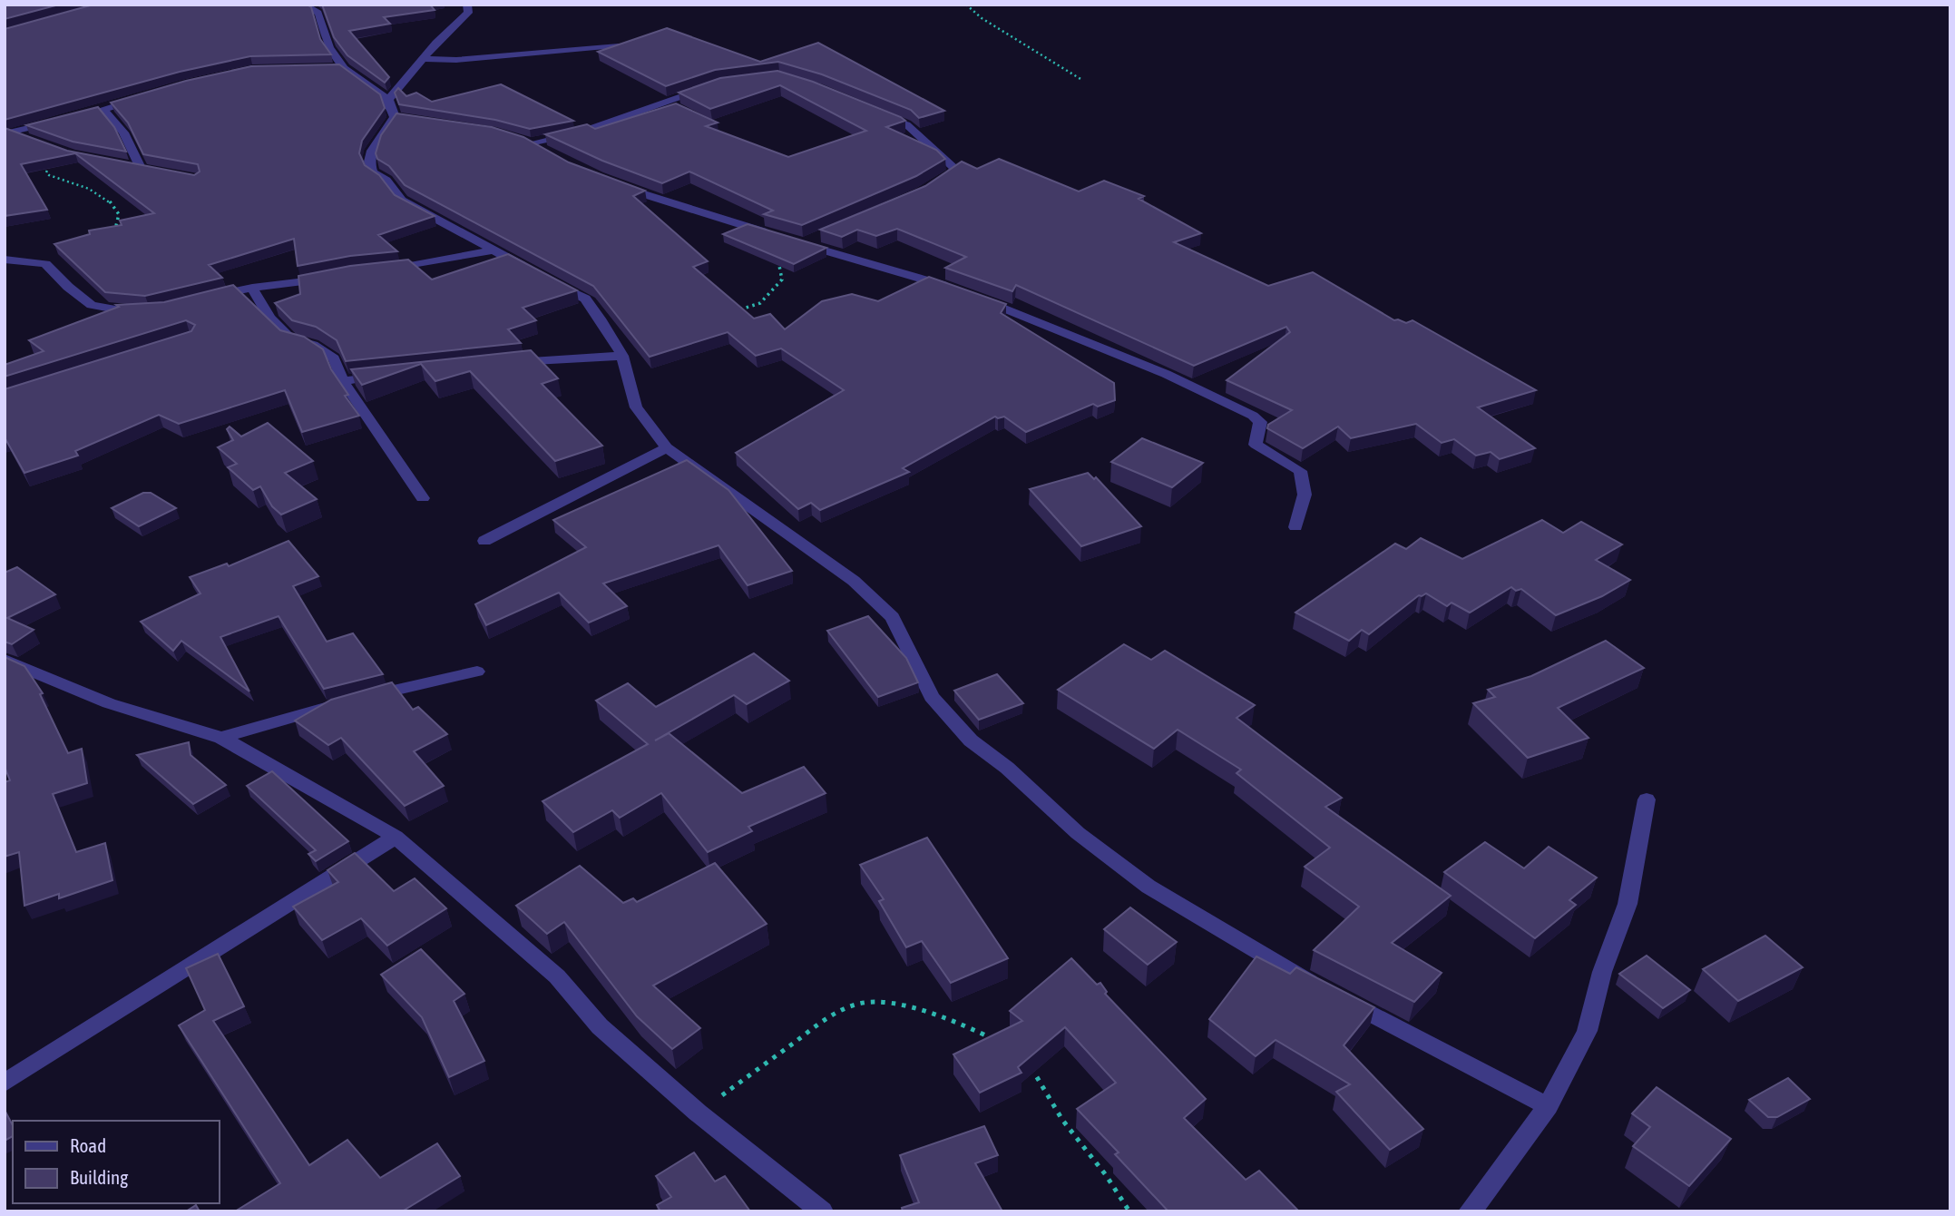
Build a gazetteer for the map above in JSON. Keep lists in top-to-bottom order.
{
  "legend": ["Road", "Building"]
}
